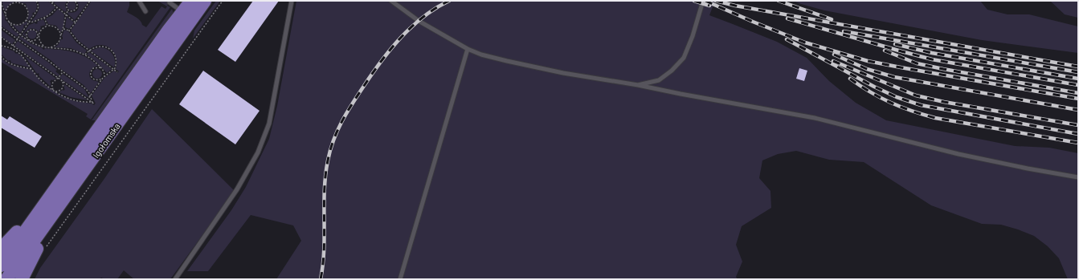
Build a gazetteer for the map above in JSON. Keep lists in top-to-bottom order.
{
  "streets": {
    "main road": ["Igołomska"]
  }
}
